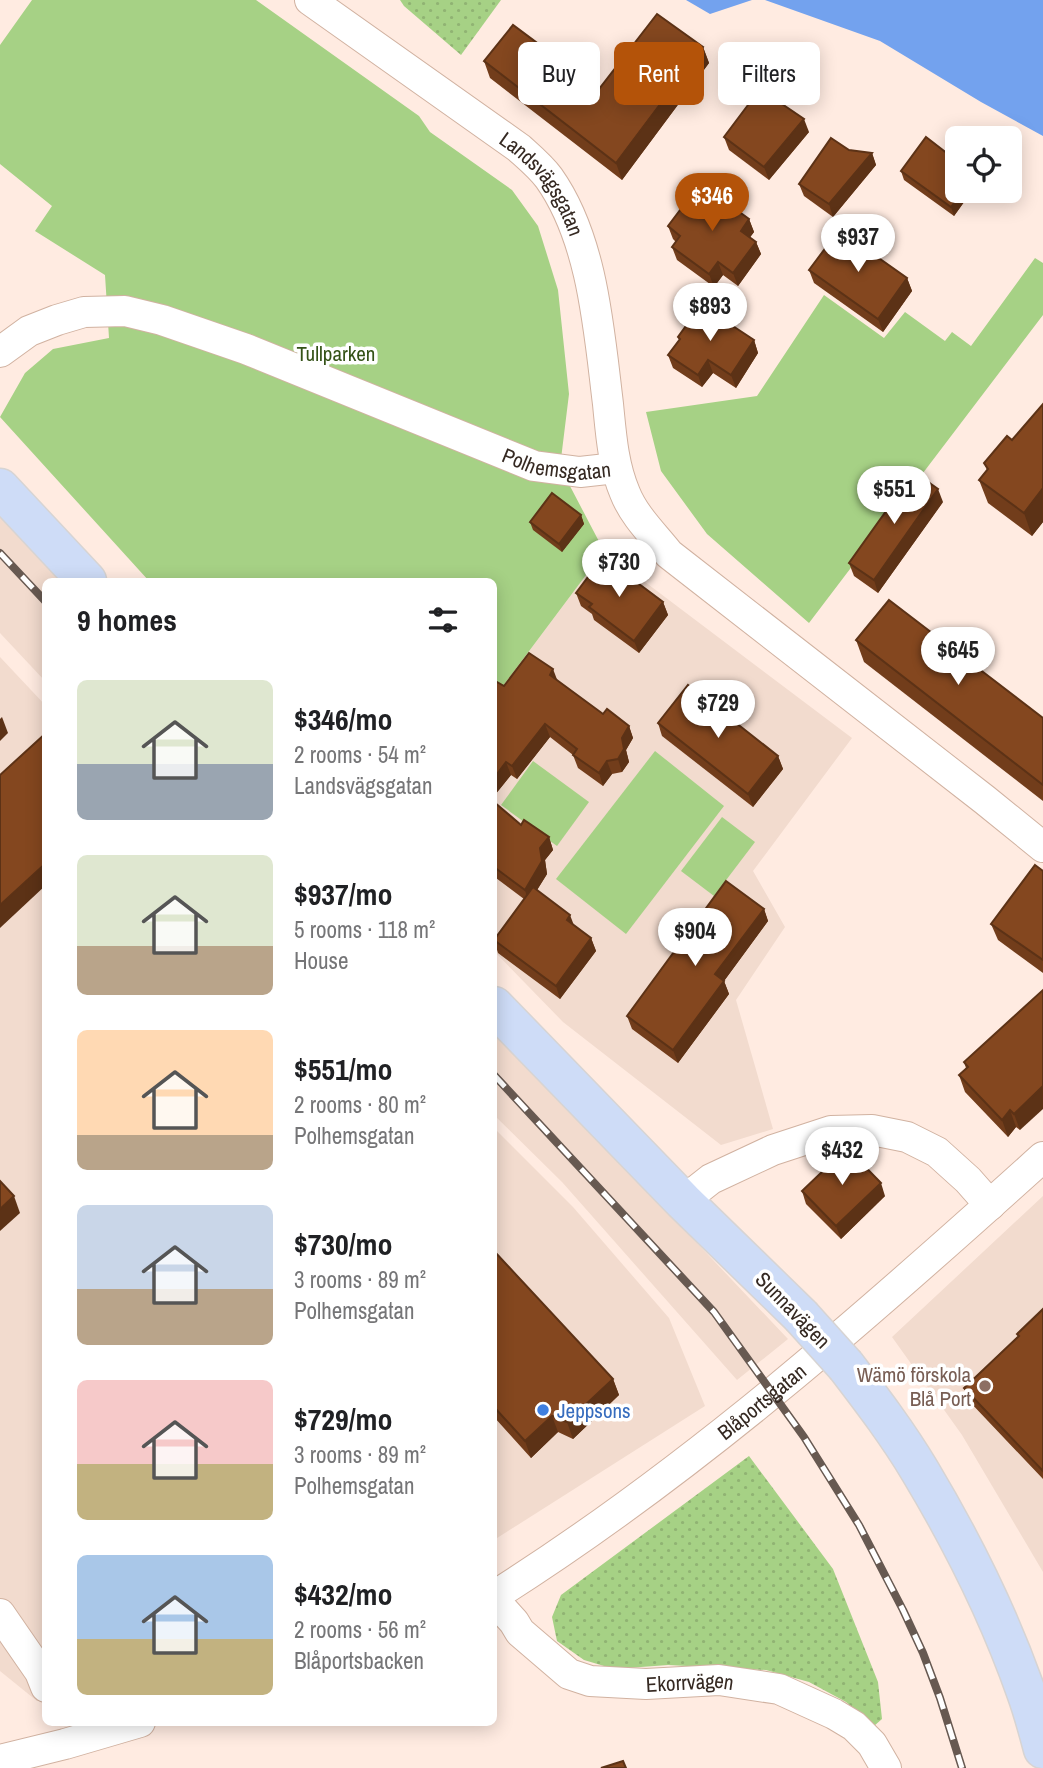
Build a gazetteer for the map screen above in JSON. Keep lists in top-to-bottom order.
{
  "streets": {
    "main road": ["Sunnavägen"],
    "street": [
      "Landsvägsgatan",
      "Polhemsgatan",
      "Blåportsgatan",
      "Ekorrvägen"
    ]
  },
  "crossings": [
    ["Landsvägsgatan", "Polhemsgatan"]
  ],
  "parks": ["Tullparken"],
  "places": ["Wämö förskola Blå Port", "Jeppsons"],
  "page": {
    "chip": ["Buy", "Rent", "Filters"],
    "price": [
      "$346",
      "$937",
      "$893",
      "$551",
      "$730",
      "$645",
      "$729",
      "$904",
      "$432"
    ],
    "heading": "9 homes",
    "list": [
      {
        "name": "$346/mo",
        "note": "2 rooms · 54 m² · Landsvägsgatan"
      },
      {
        "name": "$937/mo",
        "note": "5 rooms · 118 m² · House"
      },
      {
        "name": "$551/mo",
        "note": "2 rooms · 80 m² · Polhemsgatan"
      },
      {
        "name": "$730/mo",
        "note": "3 rooms · 89 m² · Polhemsgatan"
      },
      {
        "name": "$729/mo",
        "note": "3 rooms · 89 m² · Polhemsgatan"
      },
      {
        "name": "$432/mo",
        "note": "2 rooms · 56 m² · Blåportsbacken"
      }
    ]
  }
}
